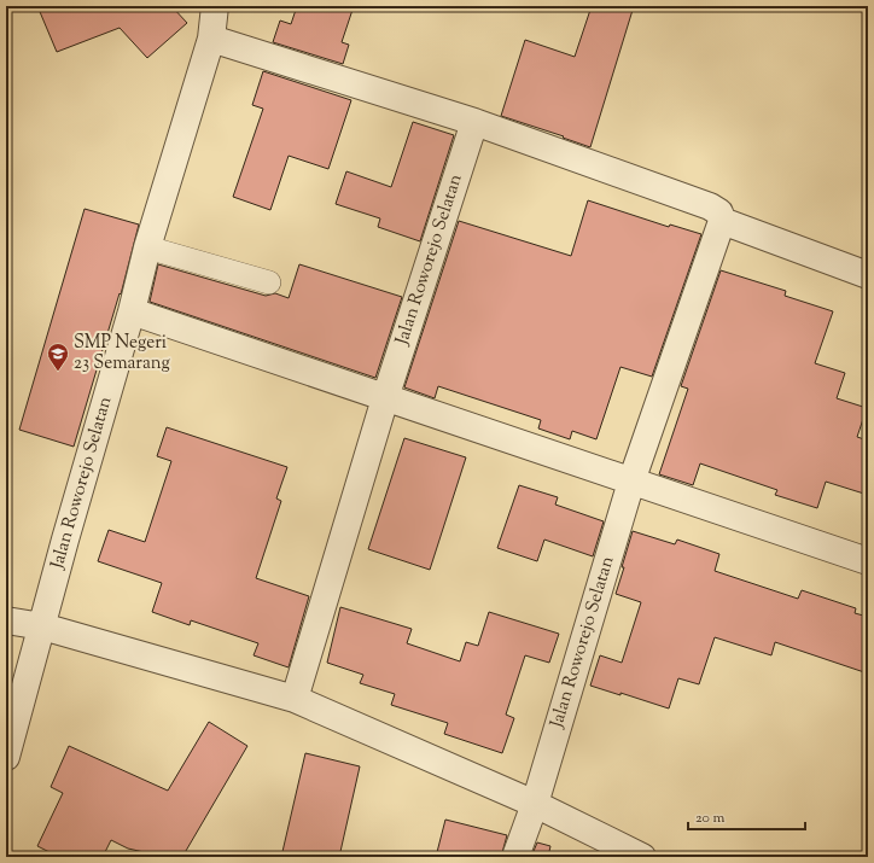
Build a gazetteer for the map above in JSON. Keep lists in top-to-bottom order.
{
  "streets": {
    "street": ["Jalan Roworejo Selatan"]
  },
  "places": {
    "school or university": ["SMP Negeri 23 Semarang"]
  },
  "scale_bar": "20 m"
}
